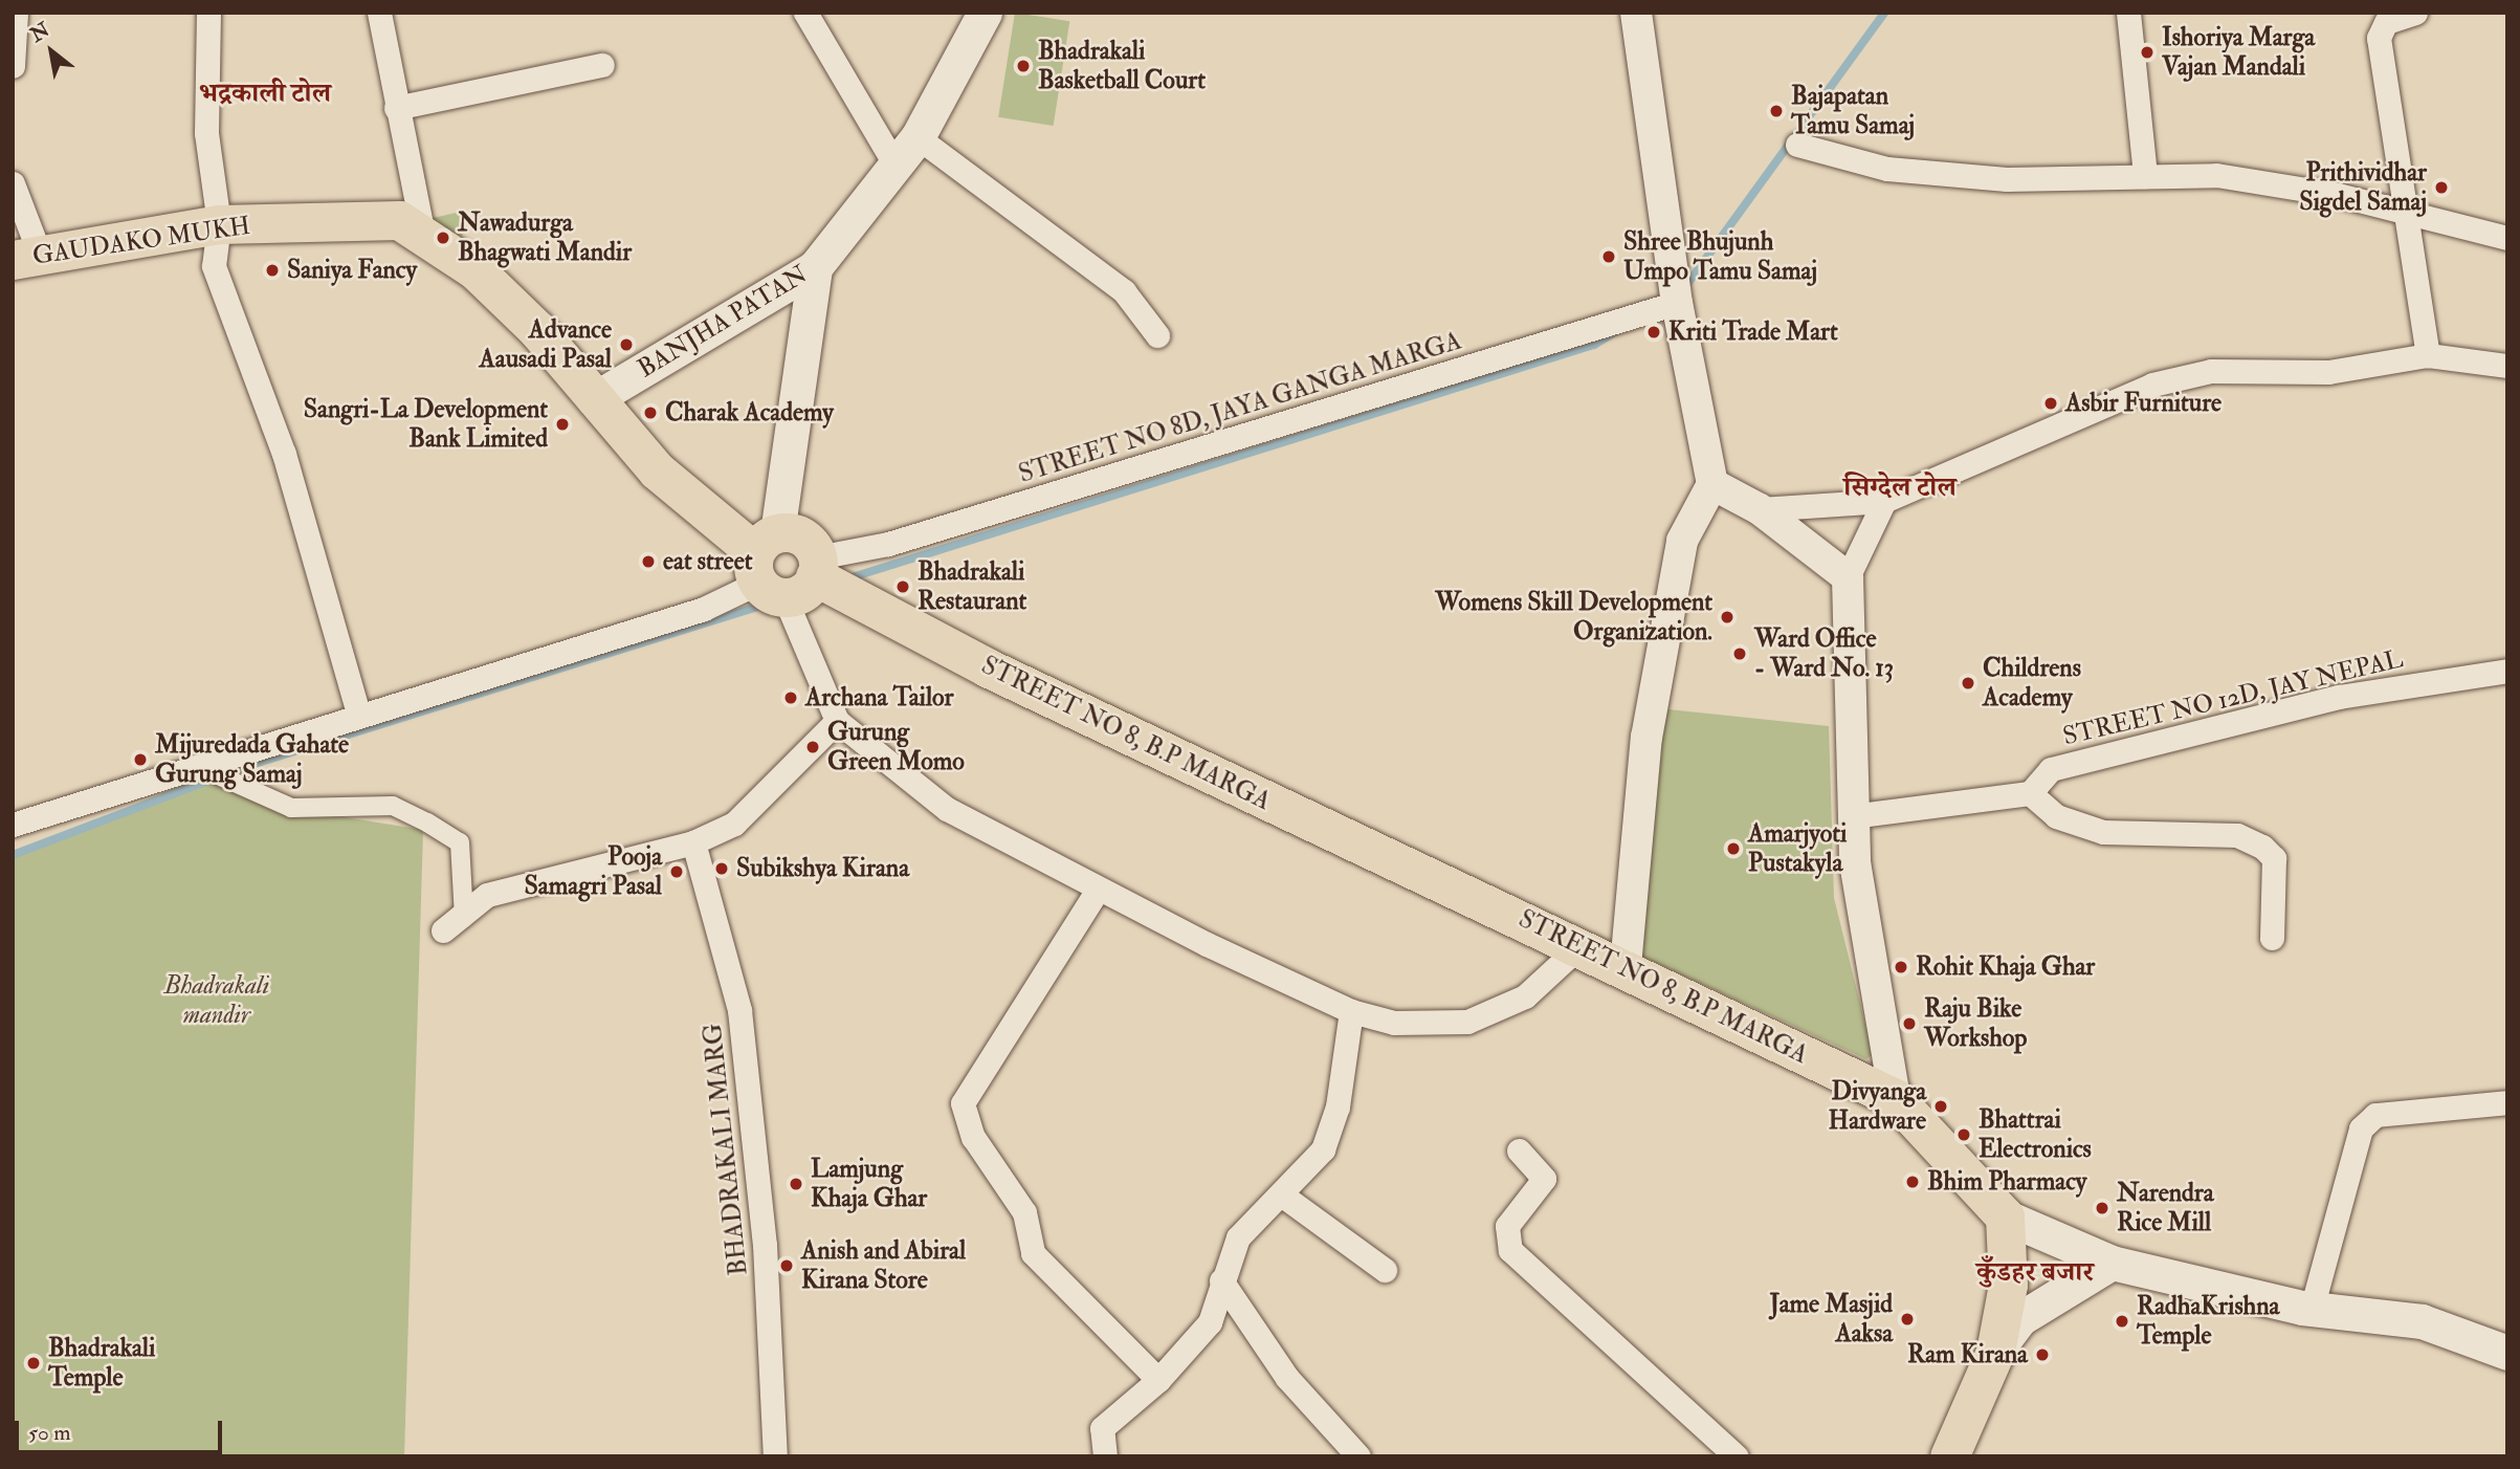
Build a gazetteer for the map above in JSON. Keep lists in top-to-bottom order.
{
  "streets": {
    "main road": ["GAUDAKO MUKH", "BANJHA PATAN", "STREET NO 8, B.P MARGA"],
    "street": ["STREET NO 8D, JAYA GANGA MARGA", "STREET NO 12D, JAY NEPAL", "BHADRAKALI MARG"]
  },
  "crossings": [
    ["GAUDAKO MUKH", "BANJHA PATAN"],
    ["GAUDAKO MUKH", "STREET NO 8, B.P MARGA"],
    ["BANJHA PATAN", "STREET NO 8, B.P MARGA"],
    ["STREET NO 8D, JAYA GANGA MARGA", "STREET NO 8, B.P MARGA"]
  ],
  "districts": ["भद्रकाली टोल", "सिग्देल टोल", "कुँडहर बजार"],
  "parks": ["Bhadrakali mandir"],
  "places": [
    "Ishoriya Marga Vajan Mandali",
    "Bhadrakali Basketball Court",
    "Bajapatan Tamu Samaj",
    "Prithividhar Sigdel Samaj",
    "Nawadurga Bhagwati Mandir",
    "Shree Bhujunh Umpo Tamu Samaj",
    "Saniya Fancy",
    "Kriti Trade Mart",
    "Advance Aausadi Pasal",
    "Asbir Furniture",
    "Charak Academy",
    "Sangri-La Development Bank Limited",
    "eat street",
    "Bhadrakali Restaurant",
    "Womens Skill Development Organization.",
    "Ward Office - Ward No. 13",
    "Childrens Academy",
    "Archana Tailor",
    "Gurung Green Momo",
    "Mijuredada Gahate Gurung Samaj",
    "Amarjyoti Pustakyla",
    "Subikshya Kirana",
    "Pooja Samagri Pasal",
    "Rohit Khaja Ghar",
    "Raju Bike Workshop",
    "Divyanga Hardware",
    "Bhattrai Electronics",
    "Bhim Pharmacy",
    "Lamjung Khaja Ghar",
    "Narendra Rice Mill",
    "Anish and Abiral Kirana Store",
    "Jame Masjid Aaksa",
    "RadhaKrishna Temple",
    "Ram Kirana",
    "Bhadrakali Temple"
  ],
  "scale_bar": "50 m",
  "north": "top left"
}
